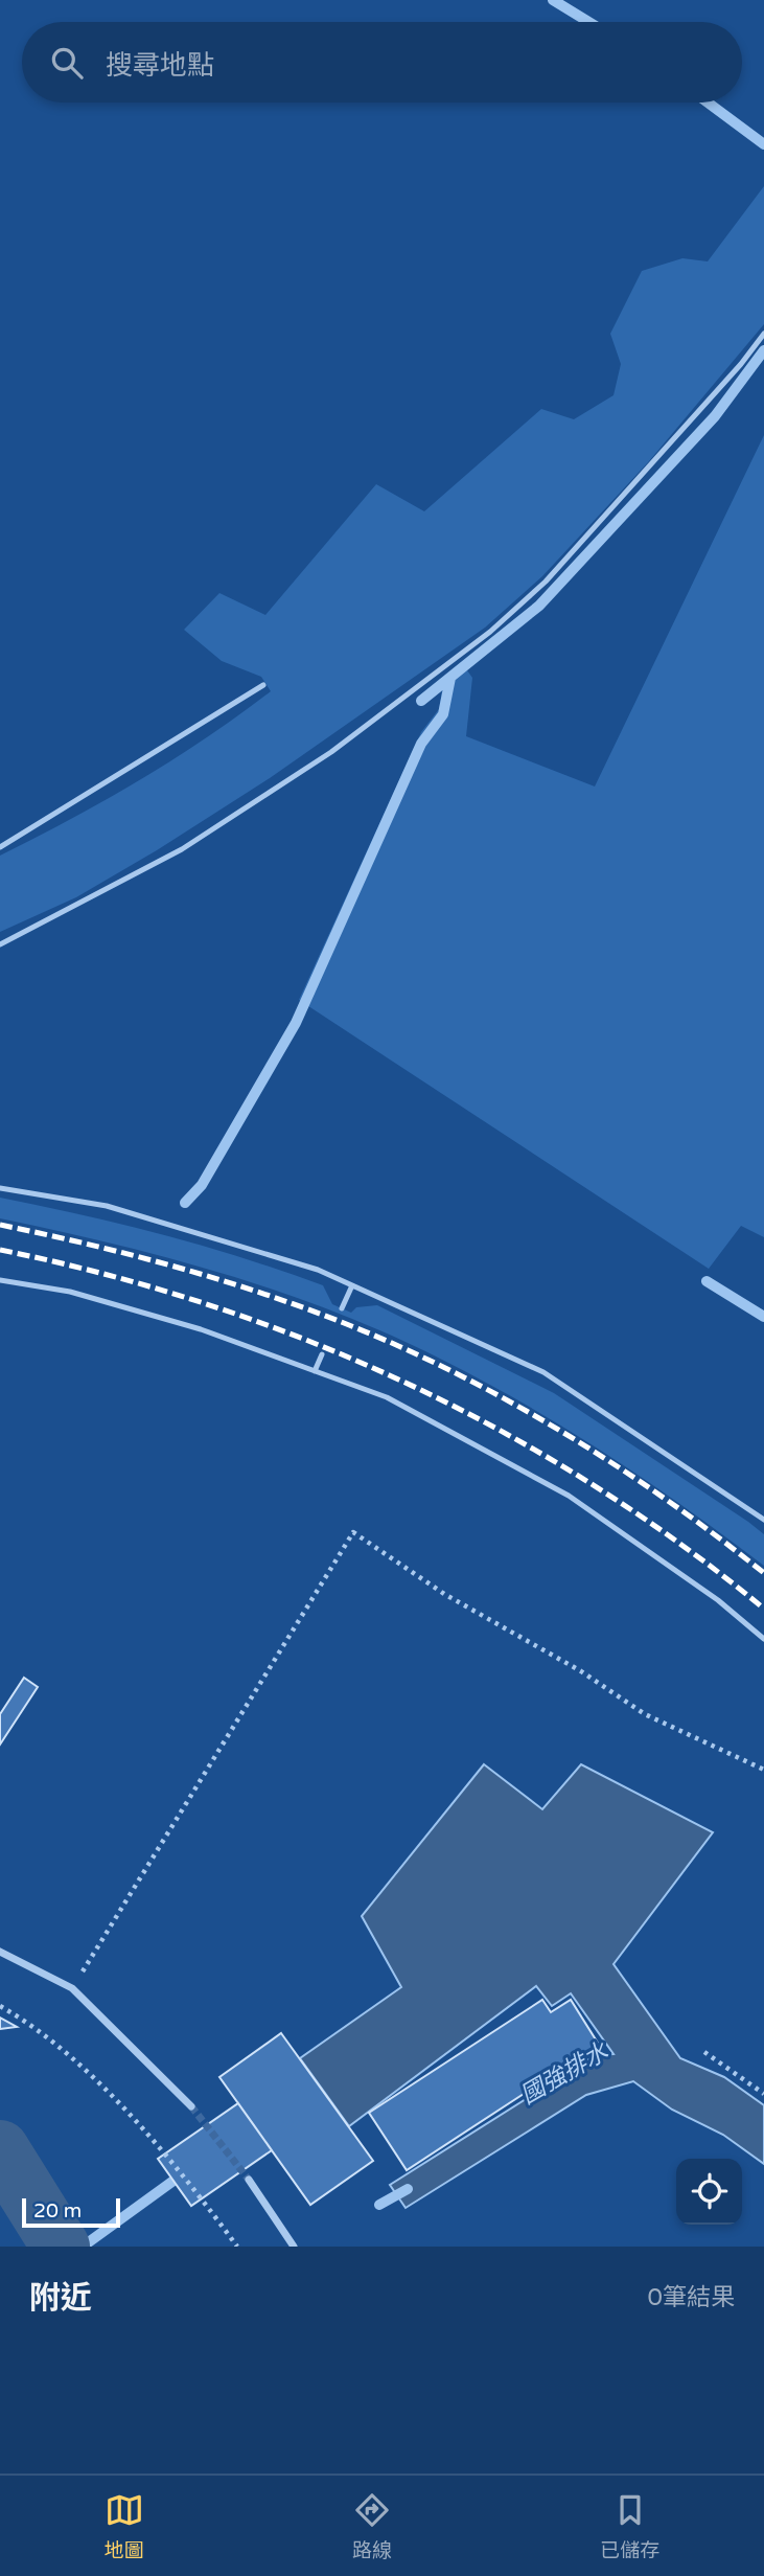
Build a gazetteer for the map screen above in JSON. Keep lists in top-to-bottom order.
{
  "water": ["國強排水"],
  "scale_bar": "20 m",
  "page": {
    "search": "搜尋地點",
    "scale": "20 m",
    "heading": ["附近", "0筆結果"],
    "nav": ["地圖", "路線", "已儲存"]
  }
}
